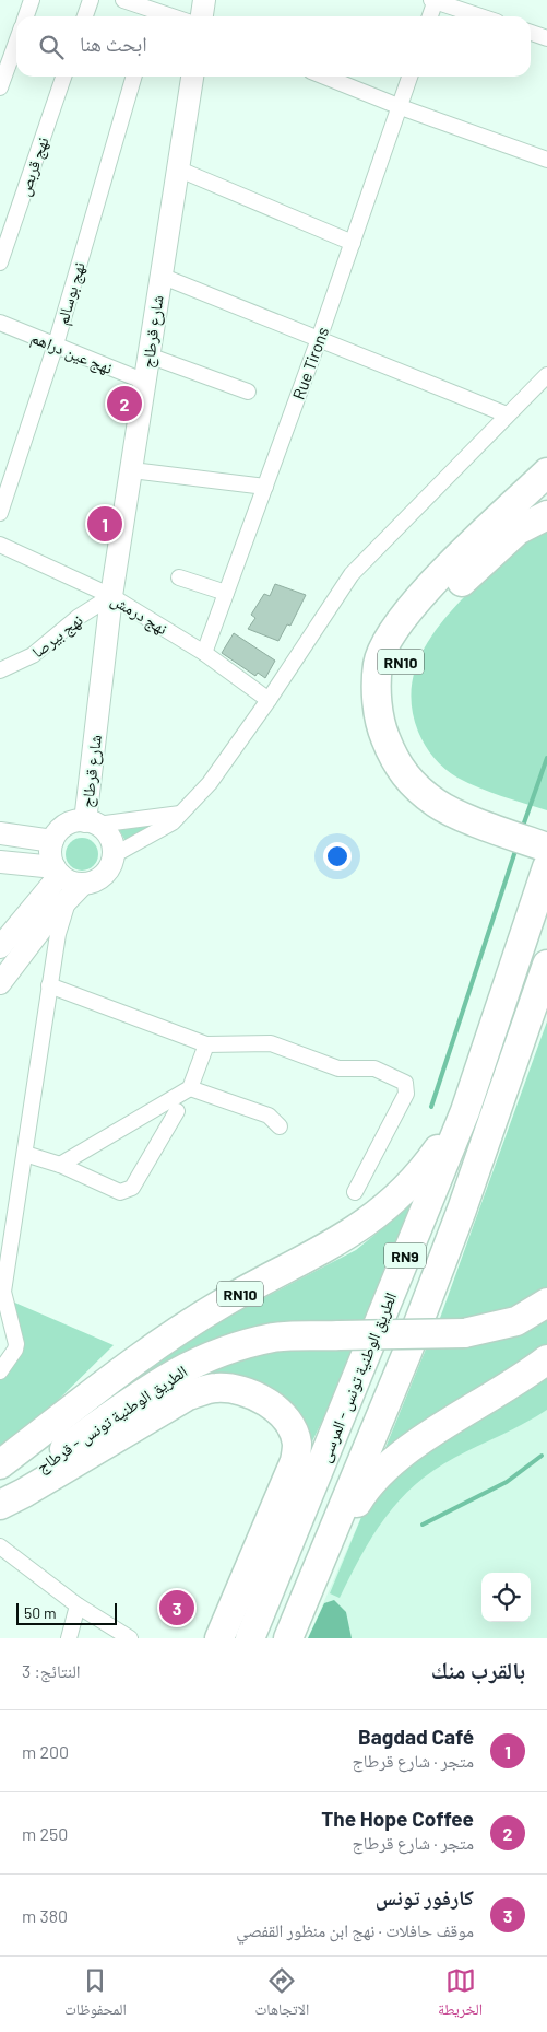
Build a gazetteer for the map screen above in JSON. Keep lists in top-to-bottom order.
{
  "streets": {
    "highway": [
      "RN10",
      "RN9",
      "الطريق الوطنية تونس - المرسى",
      "الطريق الوطنية تونس - قرطاج"
    ],
    "street": [
      "نهج قربص",
      "نهج بوسالم",
      "شارع قرطاج",
      "نهج عين دراهم",
      "Rue Tirons",
      "نهج درمش",
      "نهج بيرصا"
    ]
  },
  "crossings": [
    ["نهج بوسالم", "نهج عين دراهم"],
    ["شارع قرطاج", "نهج عين دراهم"],
    ["شارع قرطاج", "نهج درمش"],
    ["شارع قرطاج", "نهج بيرصا"],
    ["Rue Tirons", "نهج درمش"],
    ["نهج درمش", "نهج بيرصا"],
    ["الطريق الوطنية تونس - المرسى", "الطريق الوطنية تونس - قرطاج"]
  ],
  "scale_bar": "50 m",
  "page": {
    "search": "ابحث هنا",
    "pins": ["2", "1", "3"],
    "scale": "50 m",
    "heading": ["بالقرب منك", "النتائج: 3"],
    "list": [
      {
        "mark": "1",
        "name": "Bagdad Café",
        "note": "متجر · شارع قرطاج",
        "value": "200 m"
      },
      {
        "mark": "2",
        "name": "The Hope Coffee",
        "note": "متجر · شارع قرطاج",
        "value": "250 m"
      },
      {
        "mark": "3",
        "name": "كارفور تونس",
        "note": "موقف حافلات · نهج ابن منظور القفصي",
        "value": "380 m"
      }
    ],
    "nav": ["الخريطة", "الاتجاهات", "المحفوظات"]
  }
}
